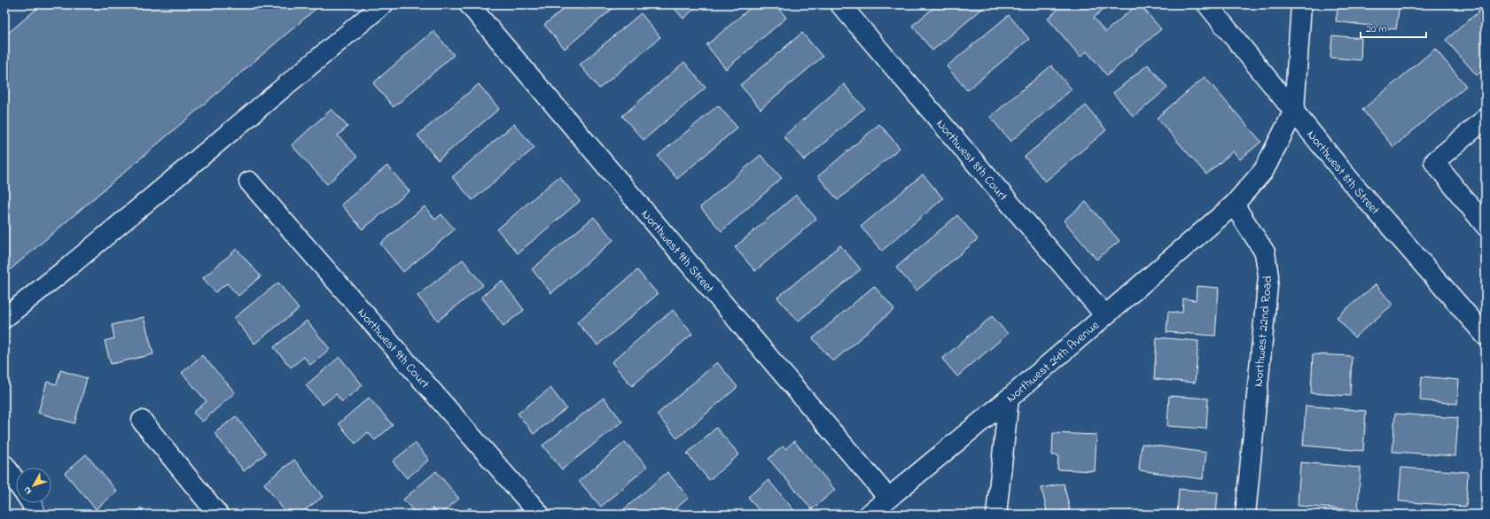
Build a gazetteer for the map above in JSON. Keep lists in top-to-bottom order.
{
  "streets": {
    "street": [
      "Northwest 8th Court",
      "Northwest 8th Street",
      "Northwest 9th Street",
      "Northwest 22nd Road",
      "Northwest 9th Court",
      "Northwest 24th Avenue"
    ]
  },
  "crossings": [
    ["Northwest 8th Court", "Northwest 24th Avenue"],
    ["Northwest 9th Street", "Northwest 24th Avenue"],
    ["Northwest 22nd Road", "Northwest 24th Avenue"]
  ],
  "scale_bar": "20 m",
  "north": "bottom left"
}
